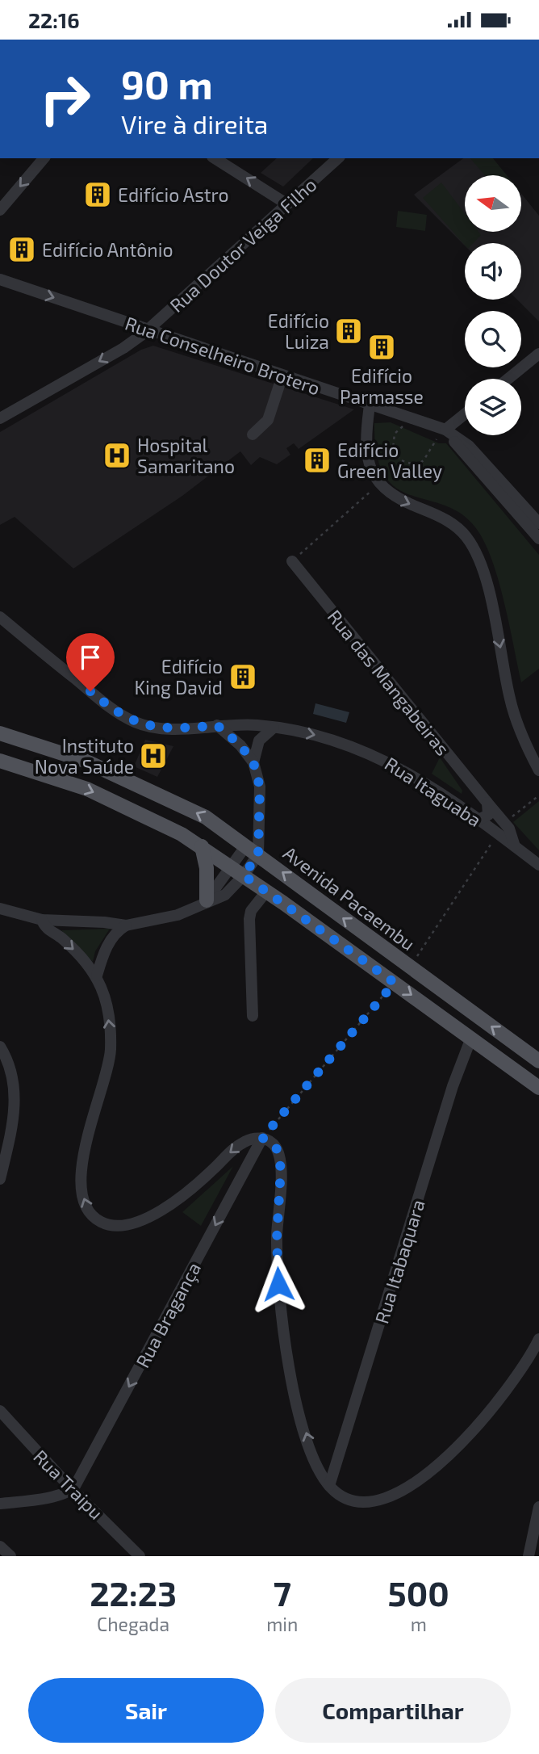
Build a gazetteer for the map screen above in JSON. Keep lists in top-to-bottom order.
{
  "streets": {
    "main road": ["Avenida Pacaembu"],
    "street": [
      "Rua Doutor Veiga Filho",
      "Rua Conselheiro Brotero",
      "Rua das Mangabeiras",
      "Rua Itaguaba",
      "Rua Itabaquara",
      "Rua Bragança",
      "Rua Traipu"
    ]
  },
  "crossings": [
    ["Rua Doutor Veiga Filho", "Rua Conselheiro Brotero"],
    ["Rua das Mangabeiras", "Rua Itaguaba"],
    ["Rua Bragança", "Rua Traipu"]
  ],
  "one_way": ["Rua Doutor Veiga Filho", "Rua Itaguaba", "Rua Bragança"],
  "places": {
    "building": [
      "Edifício Astro",
      "Edifício Antônio",
      "Edifício Luiza",
      "Edifício Parmasse",
      "Edifício Green Valley",
      "Edifício King David"
    ],
    "hospital": ["Hospital Samaritano", "Instituto Nova Saúde"]
  },
  "north": "left",
  "page": {
    "status": "22:16",
    "turn": ["90 m", "Vire à direita"],
    "eta": [
      "22:23",
      "Chegada",
      "7",
      "min",
      "500",
      "m"
    ],
    "buttons": ["Sair", "Compartilhar"]
  }
}
